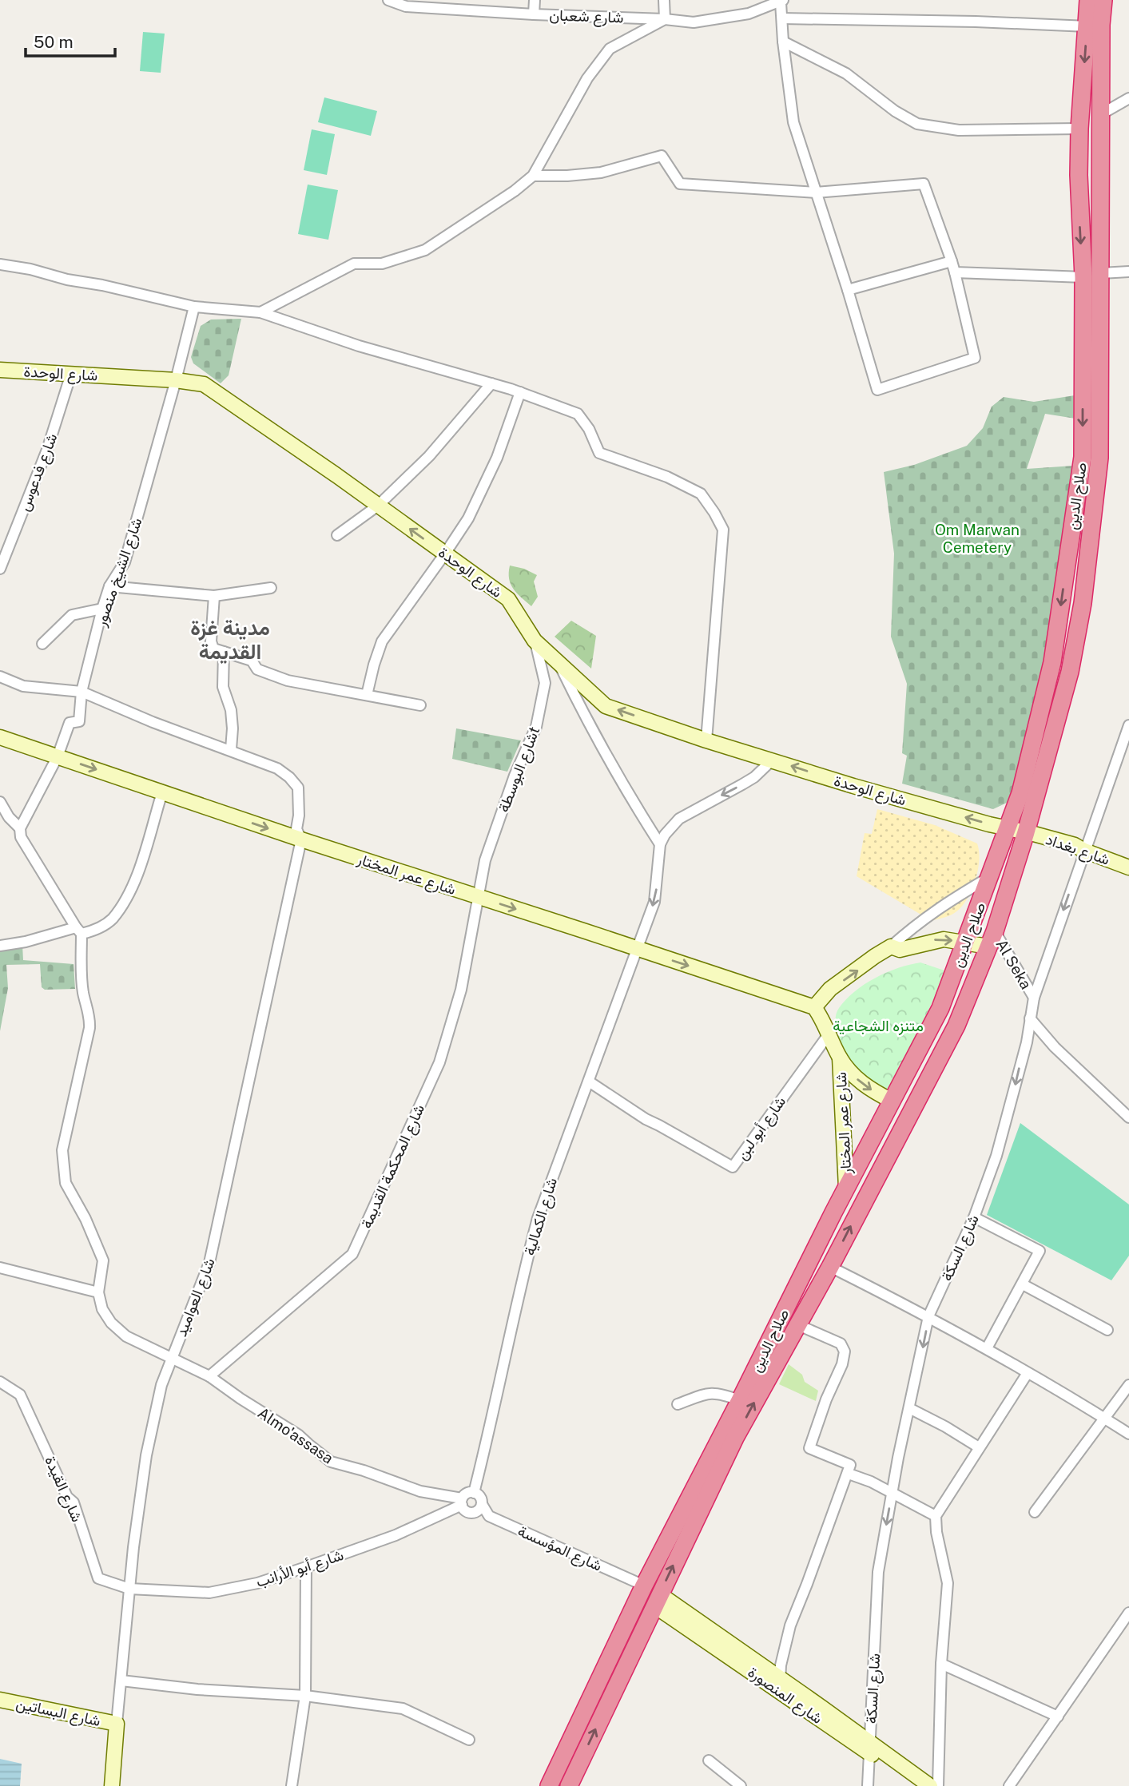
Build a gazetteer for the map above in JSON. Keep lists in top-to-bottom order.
{
  "streets": {
    "highway": ["صلاح الدين"],
    "main road": [
      "شارع الوحدة",
      "شارع بغداد",
      "شارع عمر المختار",
      "شارع المنصورة",
      "شارع البساتين"
    ],
    "street": [
      "شارع شعبان",
      "شارع فدعوس",
      "شارع الشيخ منصور",
      "شارع البوسطةt",
      "Al Seka",
      "شارع أبو لبن",
      "شارع المحكمة القديمة",
      "شارع الكمالية",
      "شارع السكة",
      "شارع العواميد",
      "Almo'assasa",
      "شارع القيدة",
      "شارع المؤسسة",
      "شارع أبو الأرانب"
    ]
  },
  "crossings": [
    ["شارع الوحدة", "شارع فدعوس"],
    ["شارع الوحدة", "صلاح الدين"],
    ["شارع الوحدة", "شارع الشيخ منصور"],
    ["شارع الوحدة", "شارع البوسطةt"],
    ["شارع الوحدة", "شارع بغداد"],
    ["صلاح الدين", "شارع بغداد"],
    ["صلاح الدين", "شارع عمر المختار"],
    ["صلاح الدين", "Al Seka"],
    ["صلاح الدين", "شارع المؤسسة"],
    ["صلاح الدين", "شارع المنصورة"],
    ["شارع الشيخ منصور", "شارع عمر المختار"],
    ["شارع الشيخ منصور", "شارع العواميد"],
    ["شارع البوسطةt", "شارع عمر المختار"],
    ["شارع البوسطةt", "شارع المحكمة القديمة"],
    ["شارع بغداد", "شارع السكة"],
    ["شارع عمر المختار", "شارع أبو لبن"],
    ["شارع عمر المختار", "شارع المحكمة القديمة"],
    ["شارع عمر المختار", "شارع الكمالية"],
    ["شارع عمر المختار", "شارع العواميد"],
    ["Al Seka", "شارع السكة"],
    ["شارع أبو لبن", "شارع الكمالية"],
    ["شارع المحكمة القديمة", "Almo'assasa"],
    ["شارع الكمالية", "Almo'assasa"],
    ["شارع الكمالية", "شارع المؤسسة"],
    ["شارع الكمالية", "شارع أبو الأرانب"],
    ["شارع السكة", "شارع المنصورة"],
    ["شارع العواميد", "Almo'assasa"],
    ["شارع العواميد", "شارع القيدة"],
    ["شارع العواميد", "شارع أبو الأرانب"],
    ["شارع العواميد", "شارع البساتين"],
    ["Almo'assasa", "شارع المؤسسة"],
    ["Almo'assasa", "شارع أبو الأرانب"],
    ["شارع القيدة", "شارع أبو الأرانب"],
    ["شارع المؤسسة", "شارع أبو الأرانب"]
  ],
  "one_way": ["شارع الوحدة", "شارع عمر المختار"],
  "districts": ["مدينة غزة القديمة"],
  "parks": ["Om Marwan Cemetery", "متنزه الشجاعية"],
  "scale_bar": "50 m"
}
